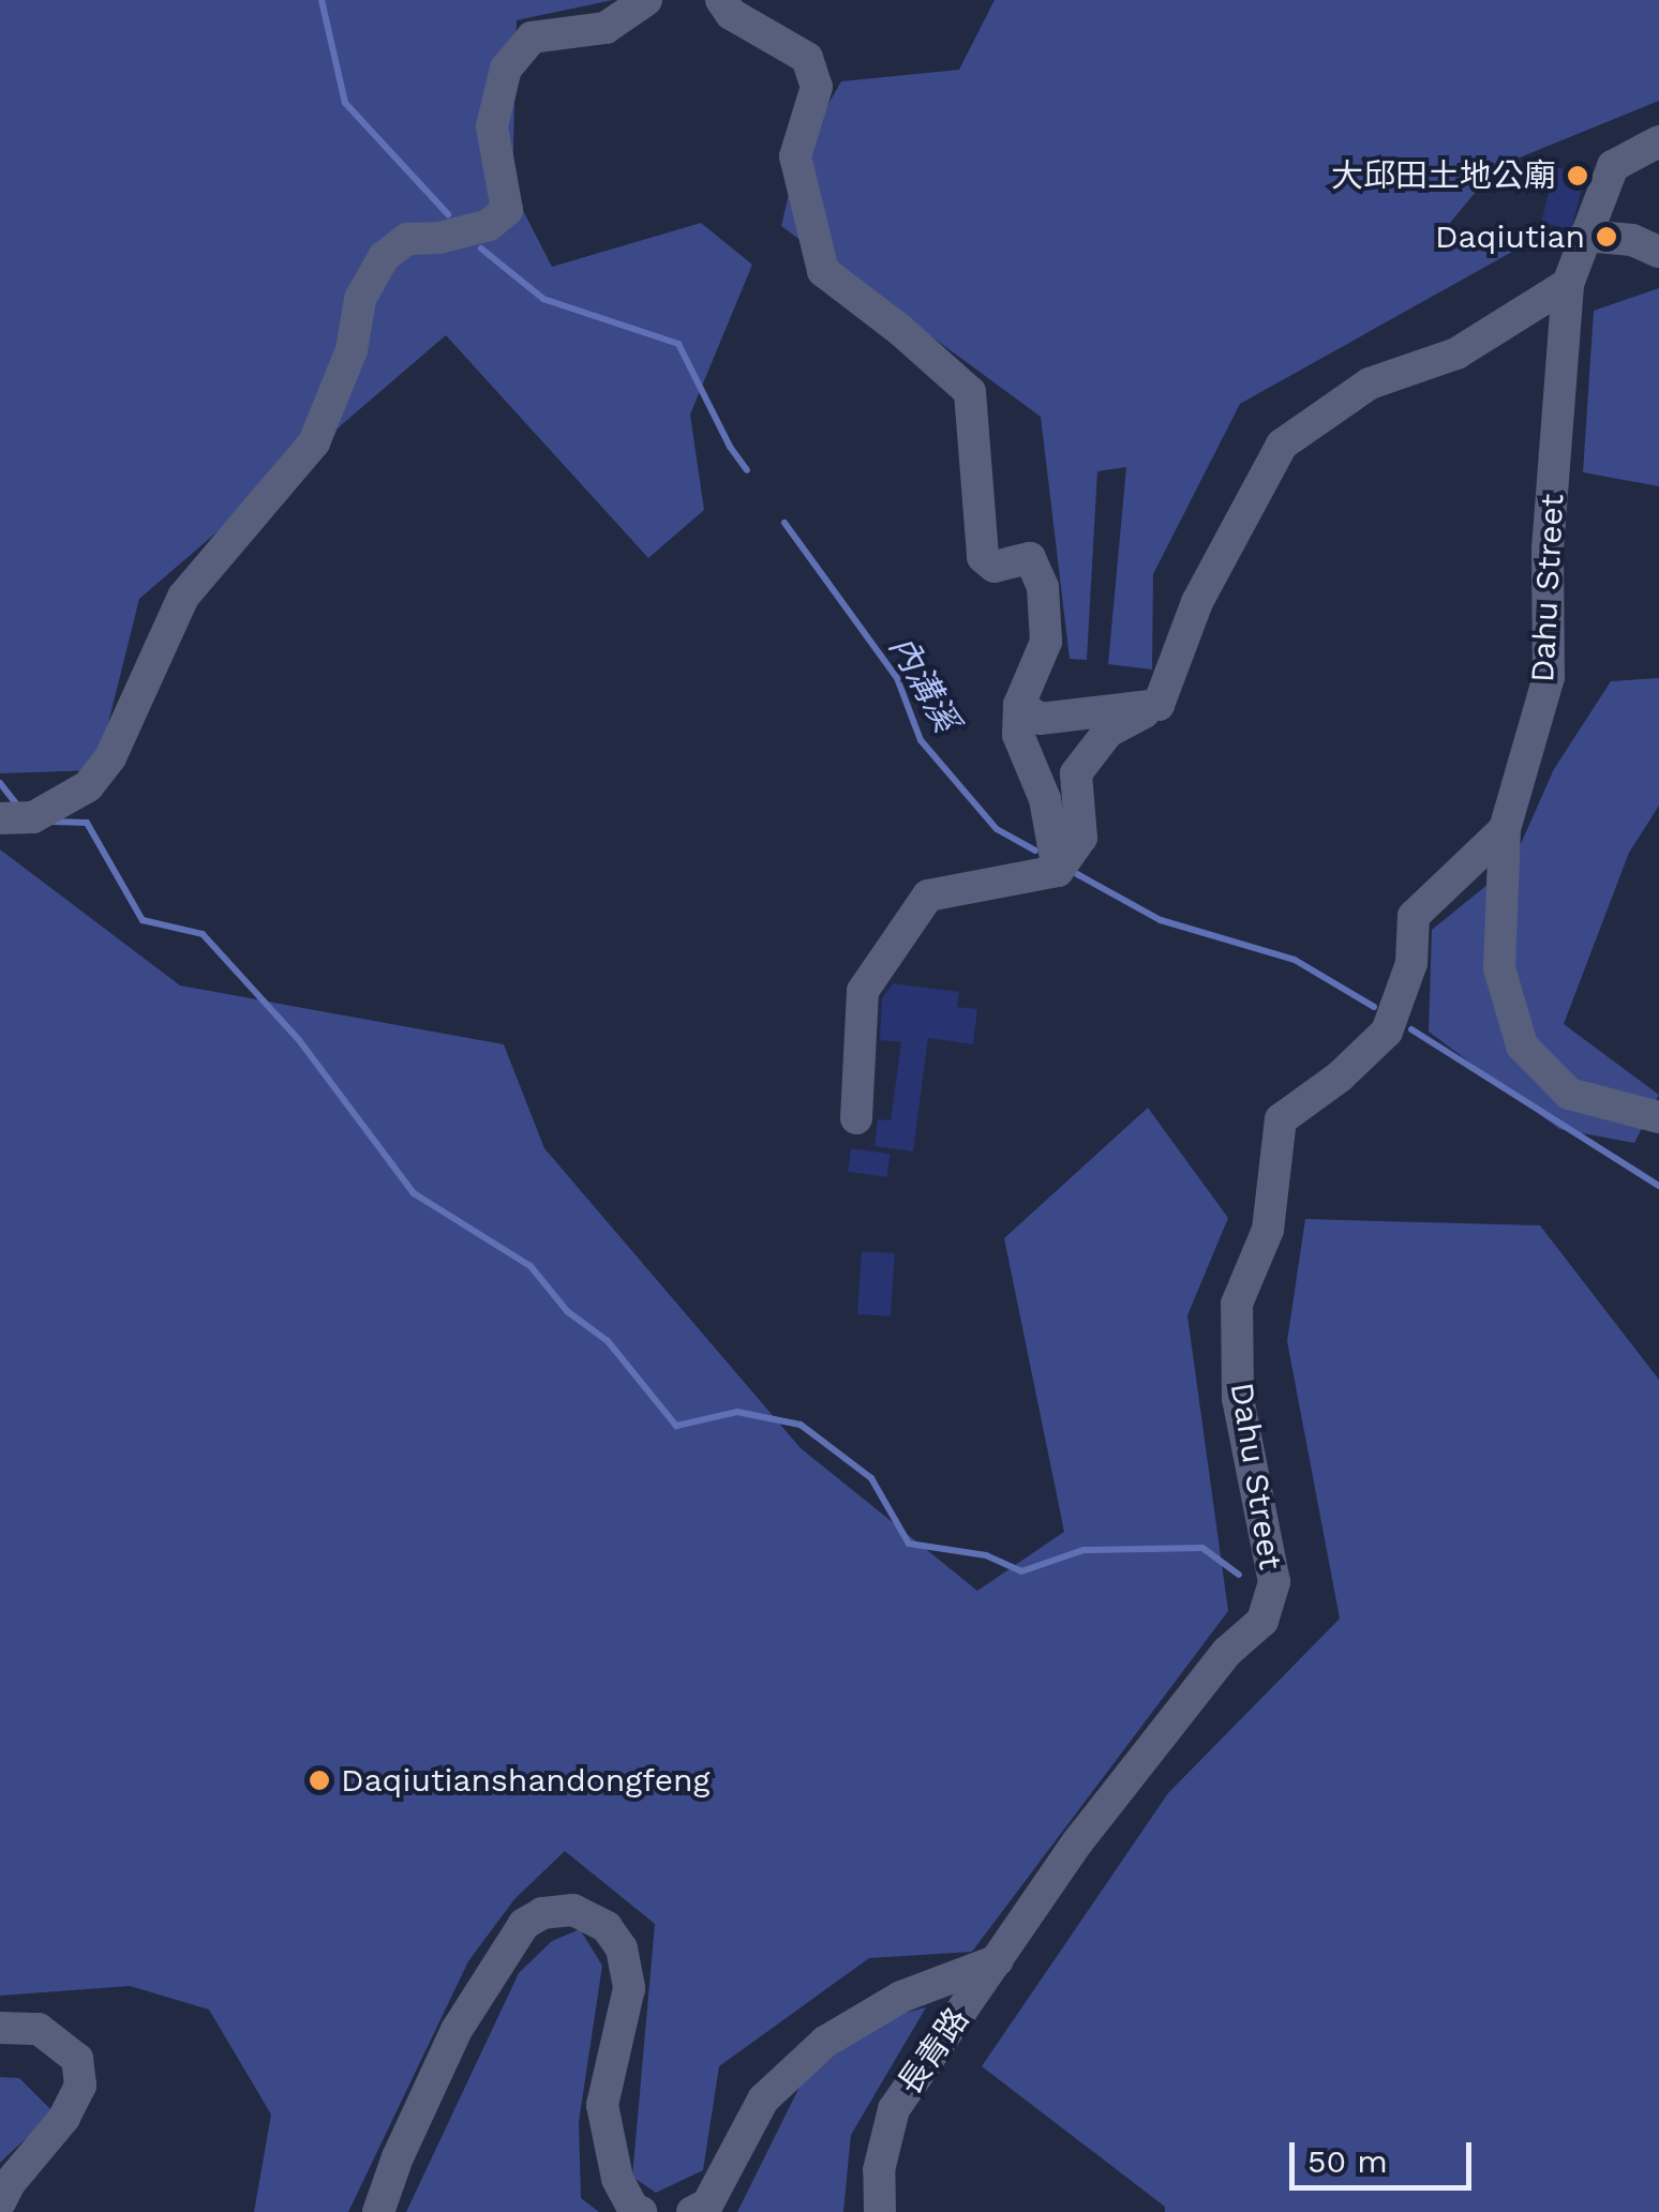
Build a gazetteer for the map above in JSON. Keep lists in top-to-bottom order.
{
  "streets": {
    "street": ["Dahu Street", "長青路"]
  },
  "crossings": [
    ["Dahu Street", "長青路"]
  ],
  "water": ["內溝溪"],
  "places": ["大邱田土地公廟", "Daqiutian", "Daqiutianshandongfeng"],
  "scale_bar": "50 m"
}
